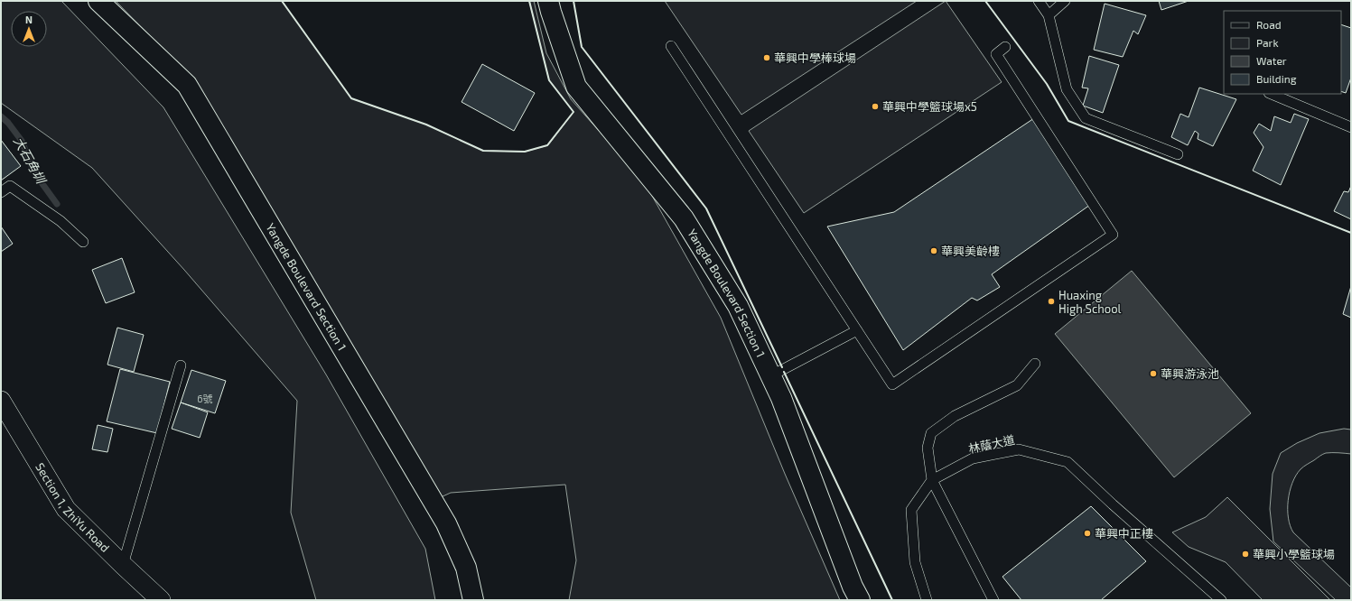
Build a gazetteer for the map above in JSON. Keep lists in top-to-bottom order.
{
  "streets": {
    "main road": ["Yangde Boulevard Section 1"],
    "street": ["Section 1, ZhiYu Road"],
    "lane": ["林蔭大道"]
  },
  "water": ["大石角圳"],
  "places": [
    "華興中學棒球場",
    "華興中學籃球場x5",
    "華興美齡樓",
    "Huaxing High School",
    "華興游泳池",
    "華興中正樓",
    "華興小學籃球場"
  ],
  "house_numbers": ["6號"],
  "legend": [
    "Road",
    "Park",
    "Water",
    "Building"
  ],
  "north": "top"
}
